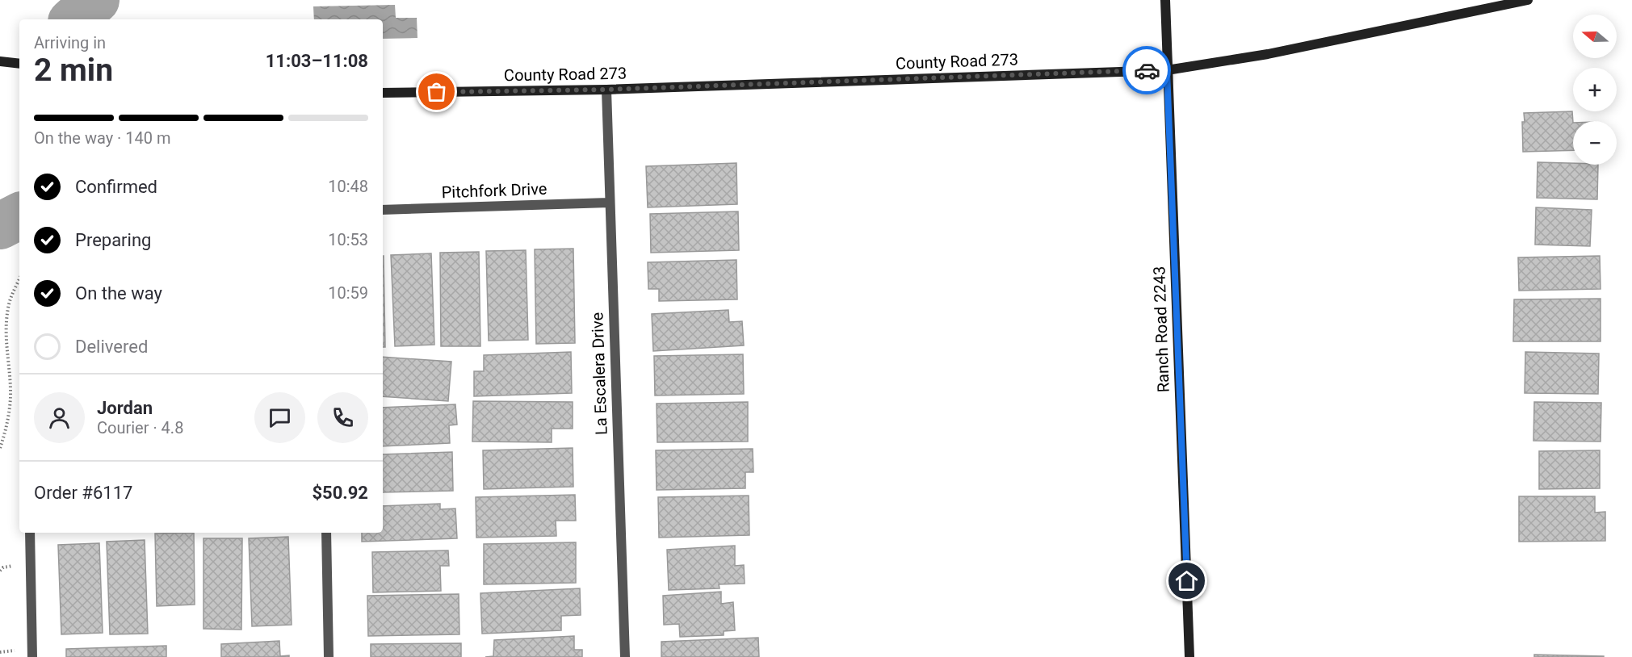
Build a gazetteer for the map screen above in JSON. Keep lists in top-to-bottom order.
{
  "streets": {
    "street": [
      "County Road 273",
      "Pitchfork Drive",
      "Ranch Road 2243",
      "La Escalera Drive"
    ]
  },
  "crossings": [
    ["County Road 273", "Ranch Road 2243"],
    ["County Road 273", "La Escalera Drive"],
    ["Pitchfork Drive", "La Escalera Drive"]
  ],
  "north": "left",
  "page": {
    "map_buttons": ["+", "−"],
    "heading": ["2 min", "Arriving in", "11:03–11:08"],
    "panel": [
      "Jordan",
      "Courier · 4.8",
      "Order #6117",
      "$50.92"
    ],
    "bar": "On the way · 140 m",
    "list": [
      ["Confirmed", "10:48"],
      ["Preparing", "10:53"],
      ["On the way", "10:59"],
      "Delivered"
    ]
  }
}
